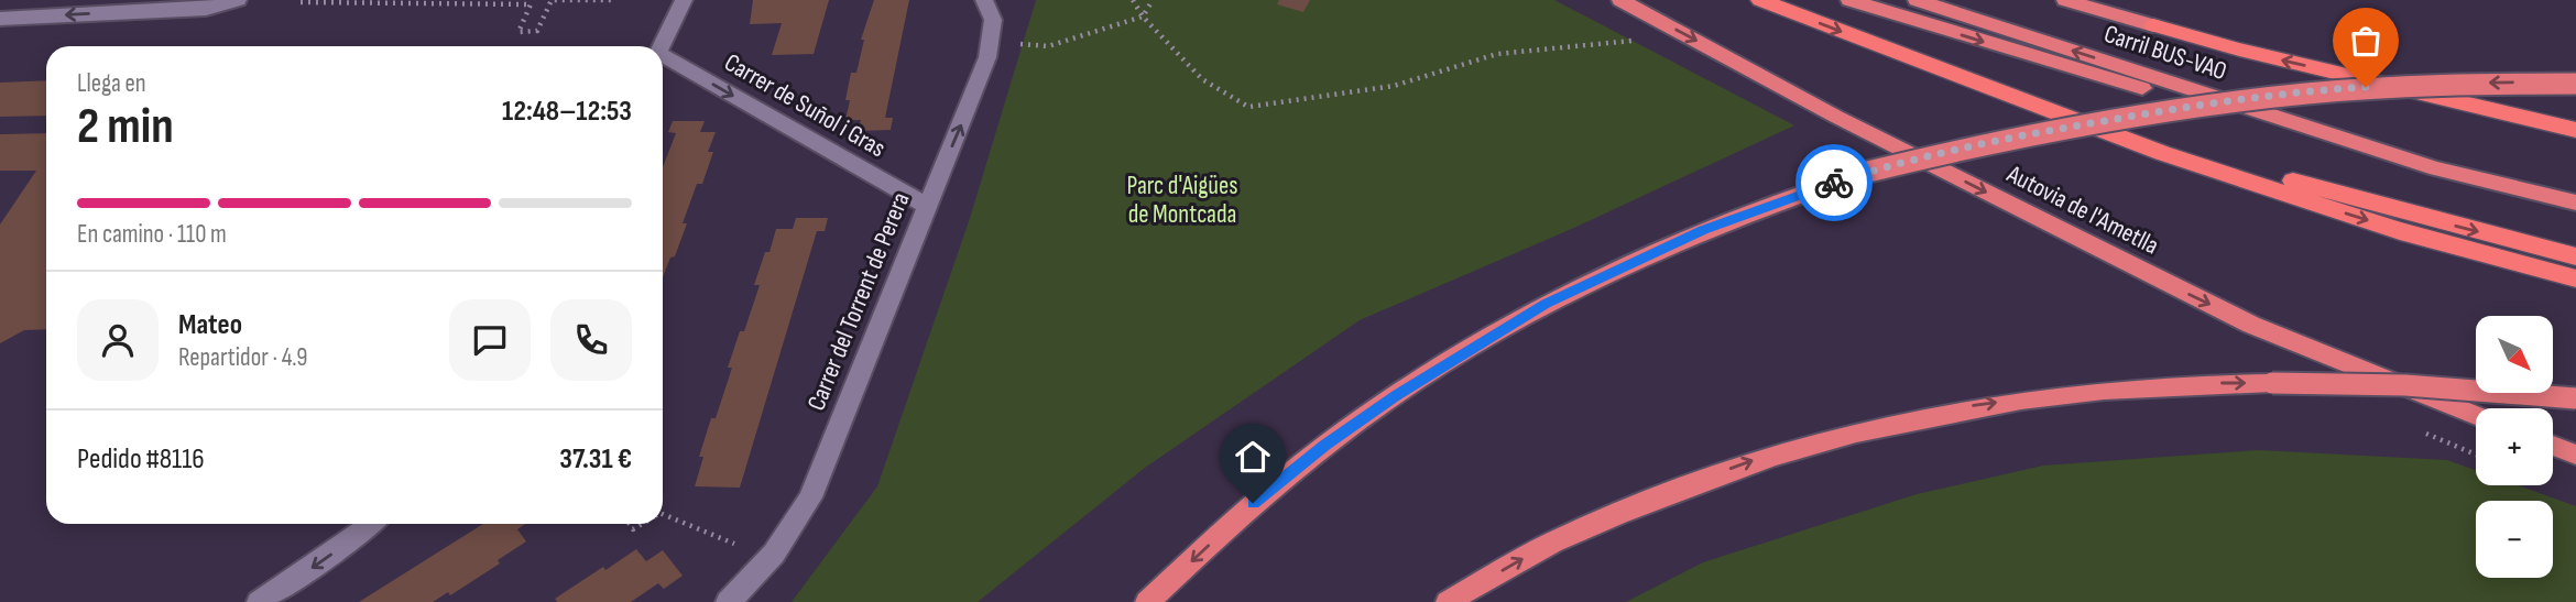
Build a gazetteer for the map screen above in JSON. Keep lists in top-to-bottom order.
{
  "streets": {
    "highway": ["Carril BUS-VAO", "Autovia de l'Ametlla"],
    "street": ["Carrer de Suñol i Gras", "Carrer del Torrent de Perera"]
  },
  "crossings": [
    ["Carrer de Suñol i Gras", "Carrer del Torrent de Perera"]
  ],
  "one_way": ["Carrer de Suñol i Gras"],
  "parks": ["Parc d'Aigües de Montcada"],
  "north": "bottom right",
  "page": {
    "heading": ["2 min", "Llega en", "12:48–12:53"],
    "panel": [
      "Mateo",
      "Repartidor · 4.9",
      "Pedido #8116",
      "37.31 €"
    ],
    "bar": "En camino · 110 m",
    "map_buttons": ["+", "−"]
  }
}
